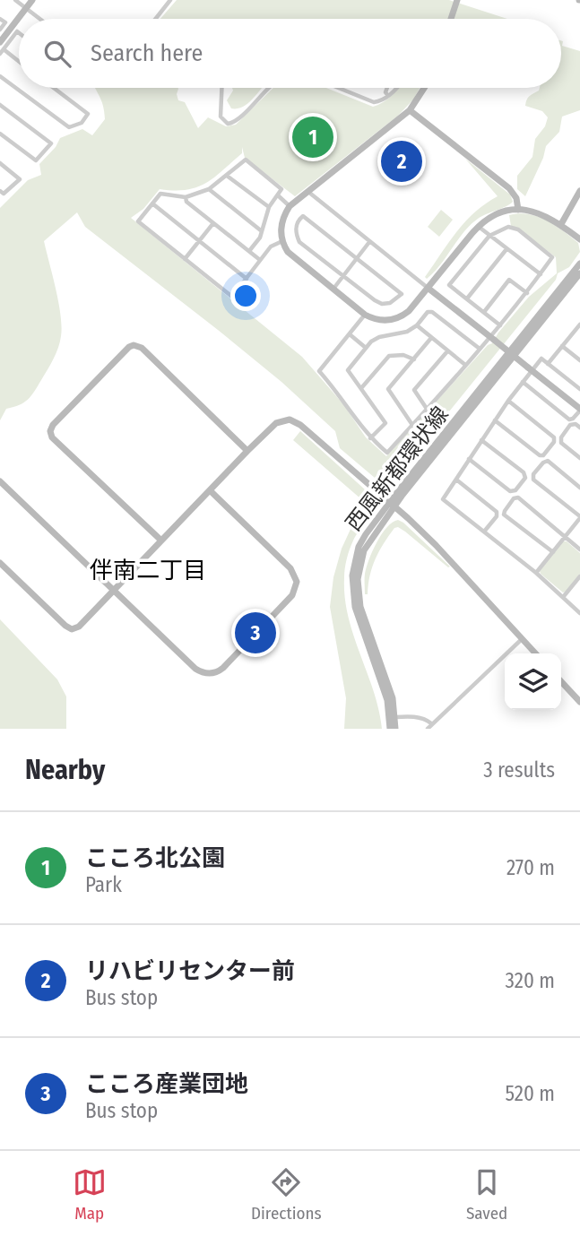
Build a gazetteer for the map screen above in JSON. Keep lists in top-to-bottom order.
{
  "streets": {
    "street": ["西風新都環状線"]
  },
  "districts": ["伴南二丁目"],
  "page": {
    "search": "Search here",
    "pins": ["1", "2", "3"],
    "heading": ["Nearby", "3 results"],
    "list": [
      {
        "mark": "1",
        "name": "こころ北公園",
        "note": "Park",
        "value": "270 m"
      },
      {
        "mark": "2",
        "name": "リハビリセンター前",
        "note": "Bus stop",
        "value": "320 m"
      },
      {
        "mark": "3",
        "name": "こころ産業団地",
        "note": "Bus stop",
        "value": "520 m"
      }
    ],
    "nav": ["Map", "Directions", "Saved"]
  }
}
